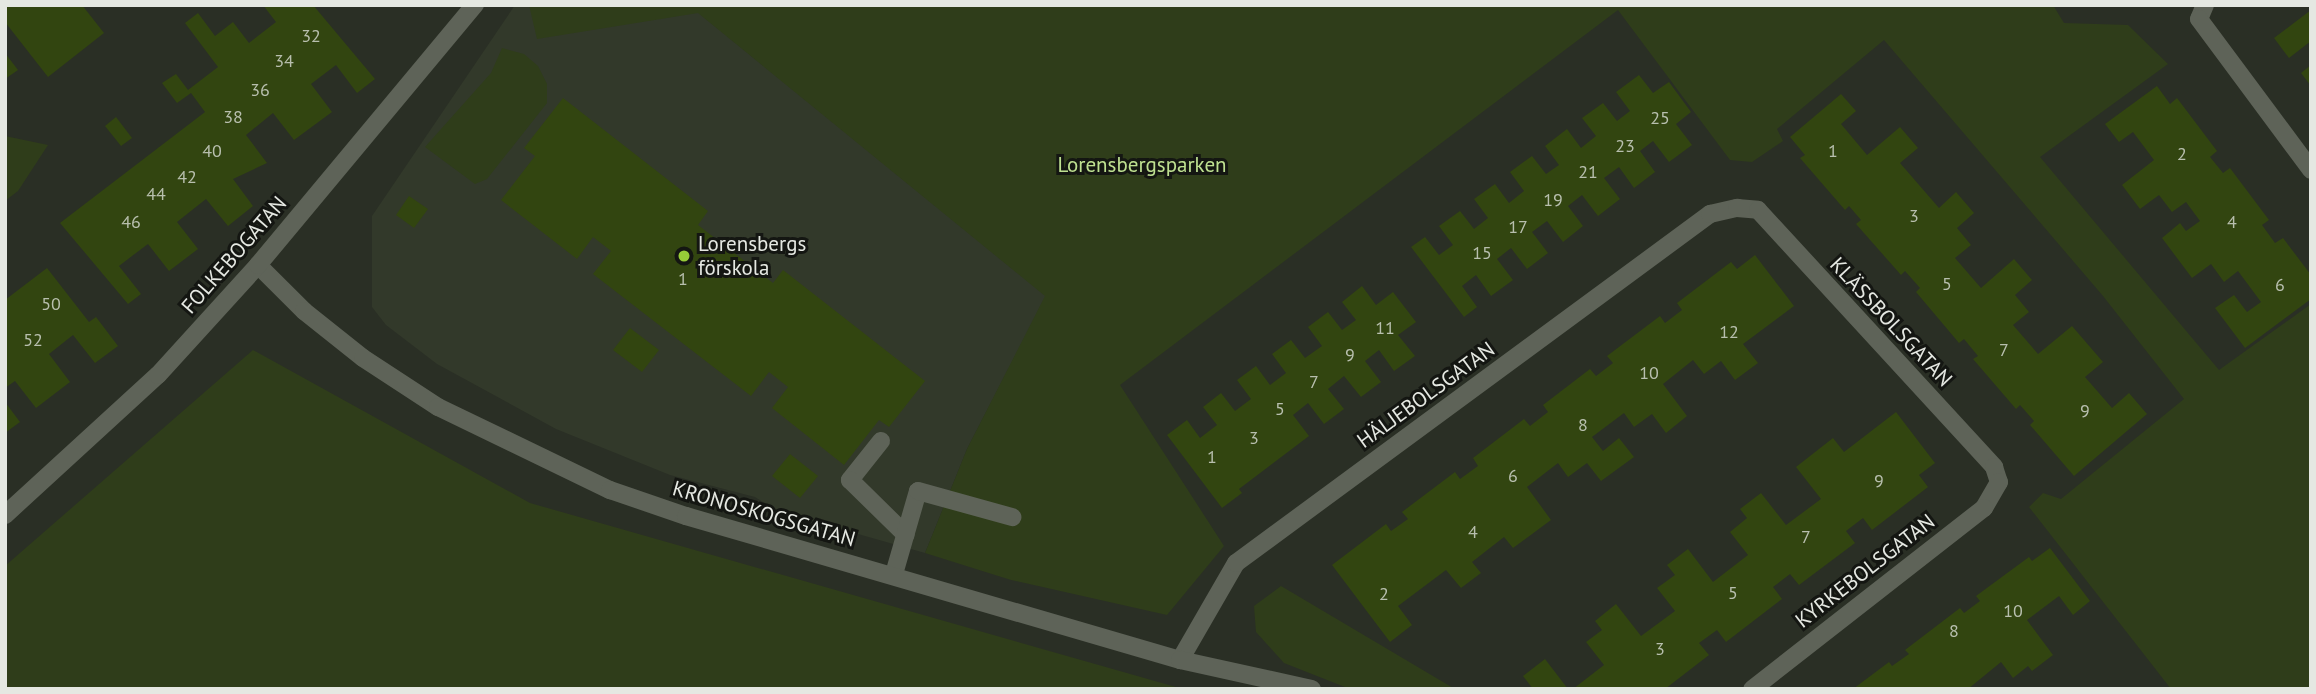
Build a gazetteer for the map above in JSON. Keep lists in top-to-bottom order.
{
  "streets": {
    "street": [
      "FOLKEBOGATAN",
      "KLÄSSBOLSGATAN",
      "HÄLJEBOLSGATAN",
      "KRONOSKOGSGATAN",
      "KYRKEBOLSGATAN"
    ]
  },
  "crossings": [
    ["FOLKEBOGATAN", "KRONOSKOGSGATAN"],
    ["KLÄSSBOLSGATAN", "HÄLJEBOLSGATAN"],
    ["KLÄSSBOLSGATAN", "KYRKEBOLSGATAN"],
    ["HÄLJEBOLSGATAN", "KRONOSKOGSGATAN"]
  ],
  "parks": ["Lorensbergsparken"],
  "places": ["Lorensbergs förskola"],
  "house_numbers": [
    "32",
    "34",
    "36",
    "38",
    "25",
    "23",
    "40",
    "1",
    "2",
    "21",
    "42",
    "44",
    "19",
    "3",
    "46",
    "4",
    "17",
    "15",
    "1",
    "5",
    "6",
    "50",
    "11",
    "12",
    "52",
    "7",
    "9",
    "10",
    "7",
    "5",
    "9",
    "8",
    "3",
    "1",
    "6",
    "9",
    "4",
    "7",
    "5",
    "2",
    "10",
    "8",
    "3"
  ]
}
